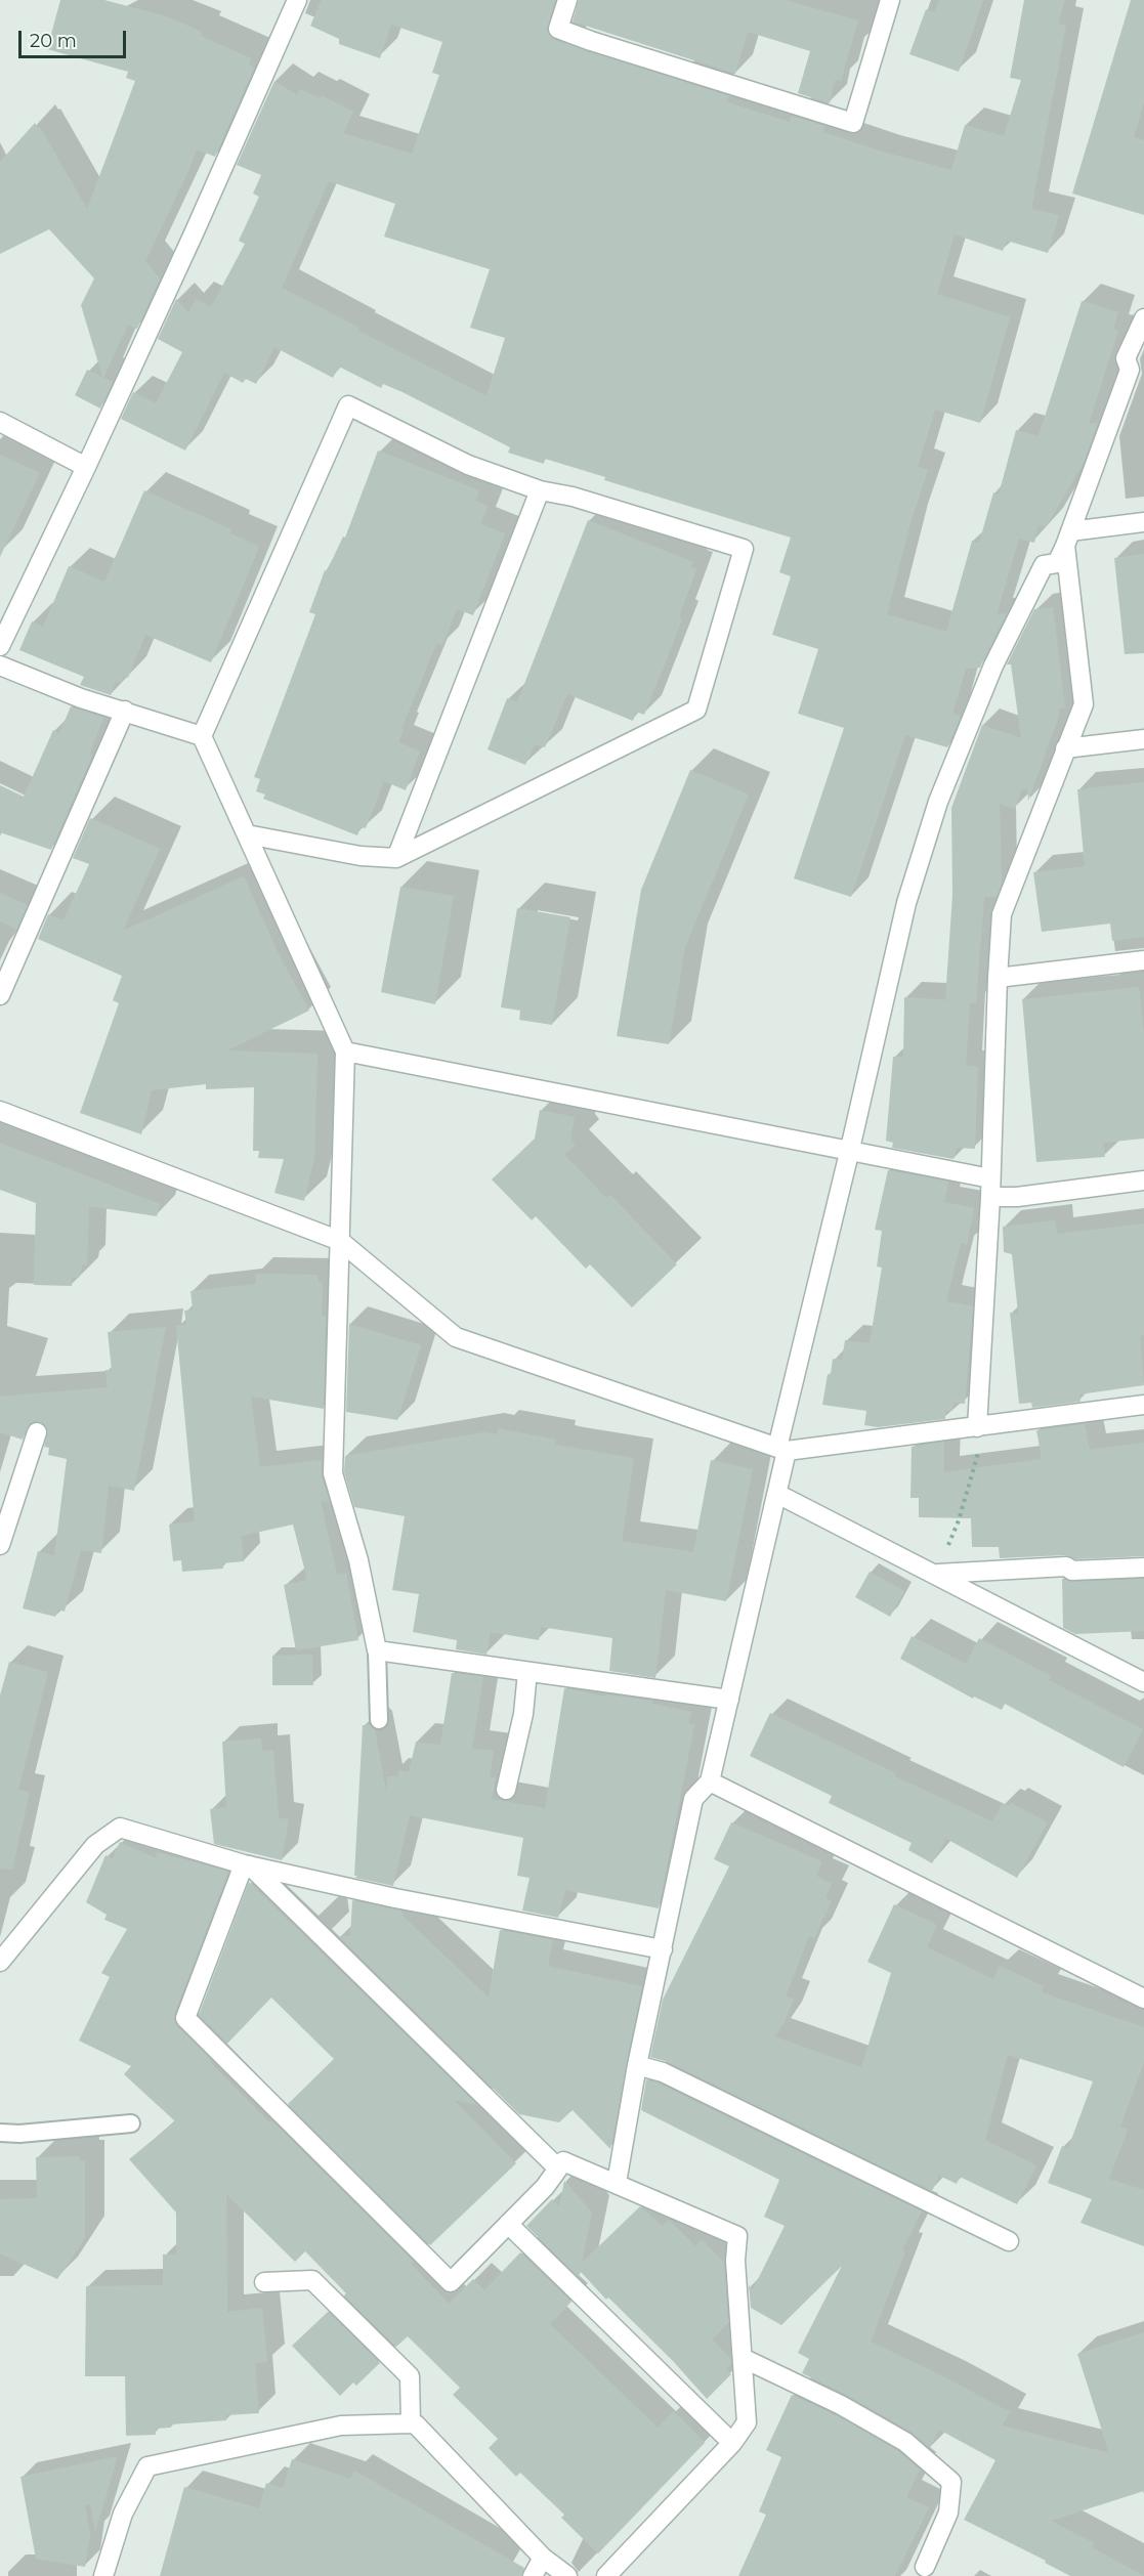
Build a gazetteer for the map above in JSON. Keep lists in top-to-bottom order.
{
  "scale_bar": "20 m"
}
